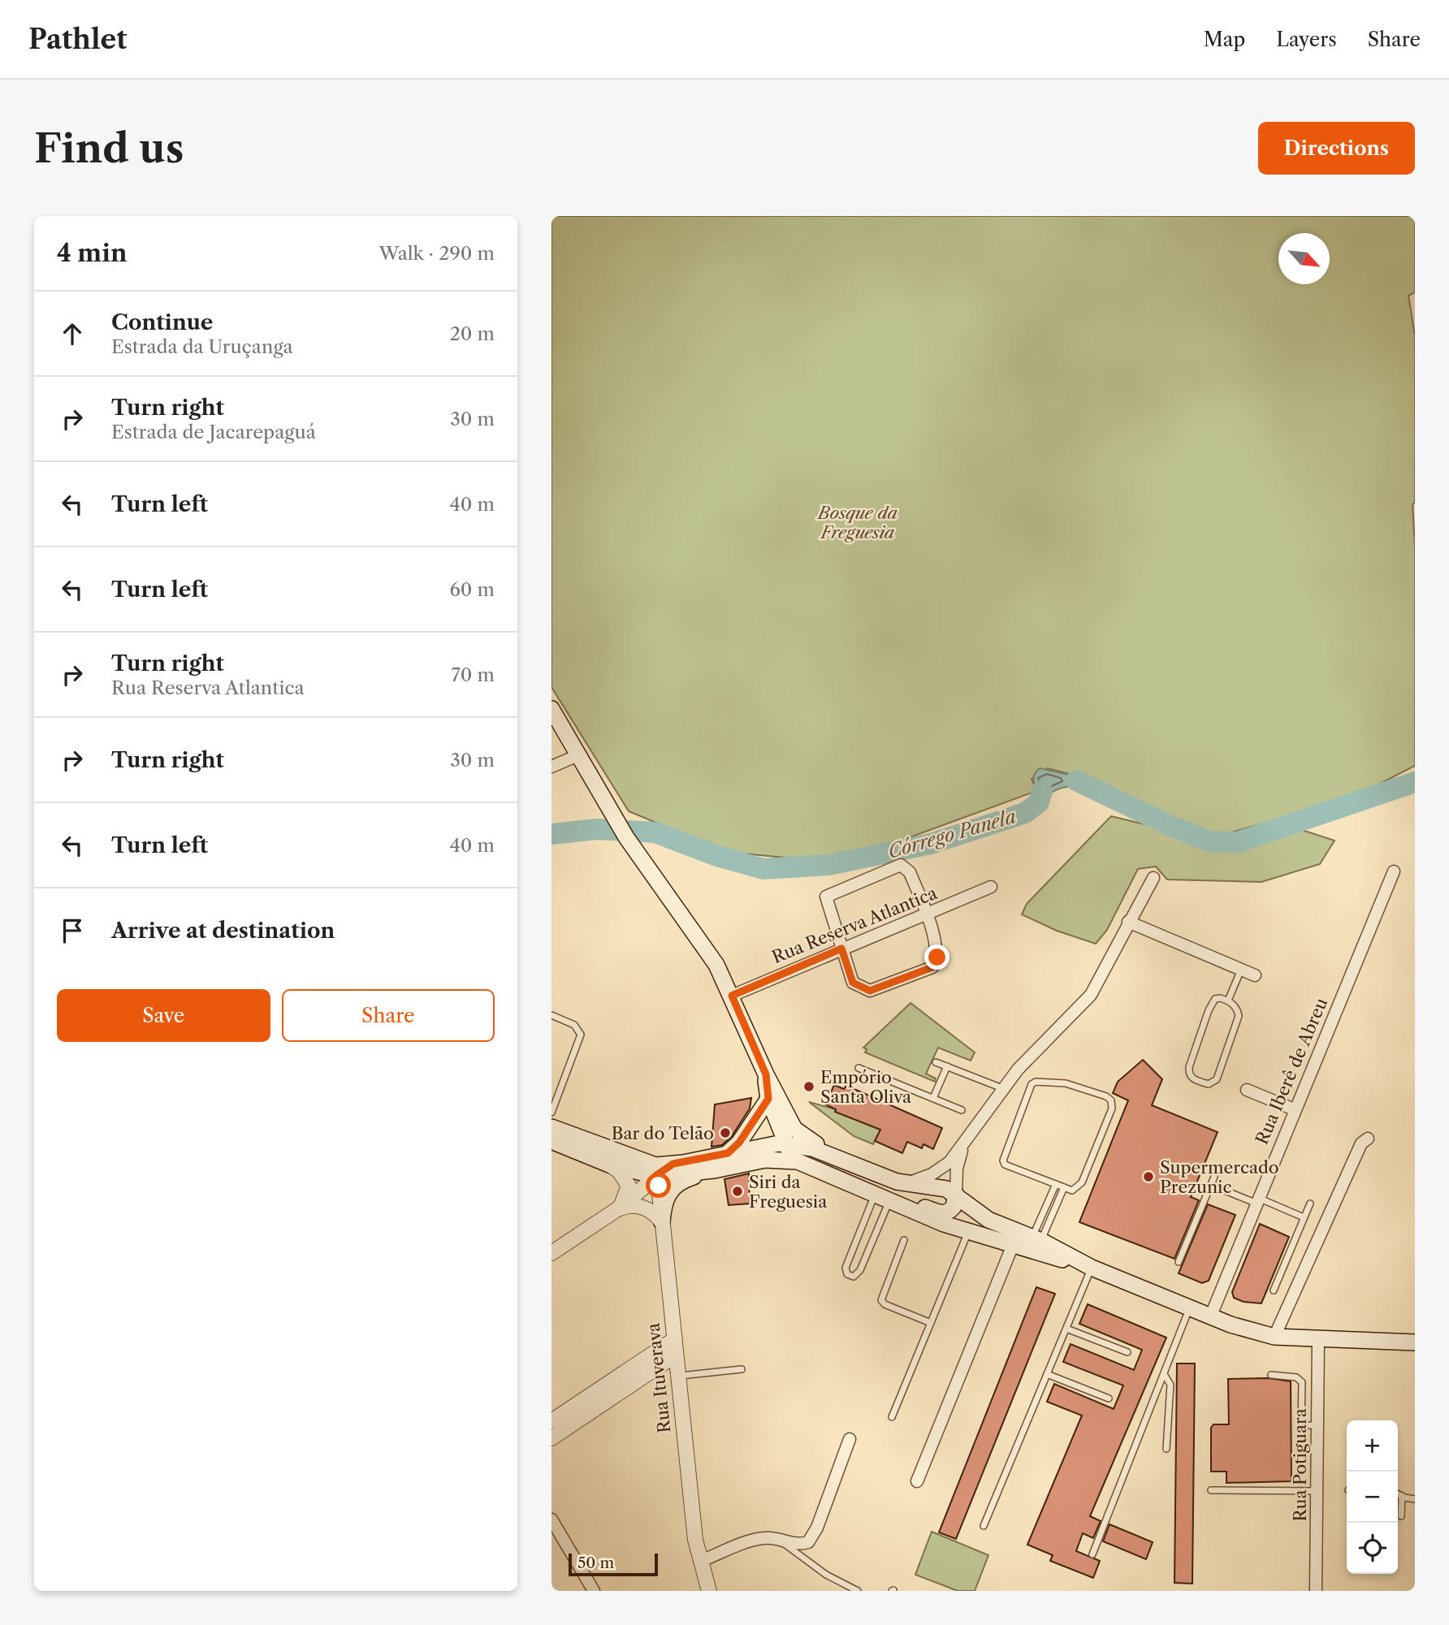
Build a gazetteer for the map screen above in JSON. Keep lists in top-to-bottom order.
{
  "streets": {
    "street": [
      "Rua Reserva Atlantica",
      "Rua Iberê de Abreu",
      "Rua Ituverava",
      "Rua Potiguara"
    ]
  },
  "water": ["Córrego Panela"],
  "parks": ["Bosque da Freguesia"],
  "places": [
    "Empório Santa Oliva",
    "Bar do Telão",
    "Supermercado Prezunic",
    "Siri da Freguesia"
  ],
  "scale_bar": "50 m",
  "north": "bottom right",
  "page": {
    "header": "Pathlet",
    "nav": ["Map", "Layers", "Share"],
    "buttons": [
      "Directions",
      ["Save", "Share"]
    ],
    "title": "Find us",
    "heading": ["4 min", "Walk · 290 m"],
    "list": [
      ["Continue", "Estrada da Uruçanga", "20 m"],
      ["Turn right", "Estrada de Jacarepaguá", "30 m"],
      ["Turn left", "40 m"],
      ["Turn left", "60 m"],
      ["Turn right", "Rua Reserva Atlantica", "70 m"],
      ["Turn right", "30 m"],
      ["Turn left", "40 m"],
      "Arrive at destination"
    ],
    "map_buttons": ["+", "−"],
    "scale": "50 m"
  }
}
